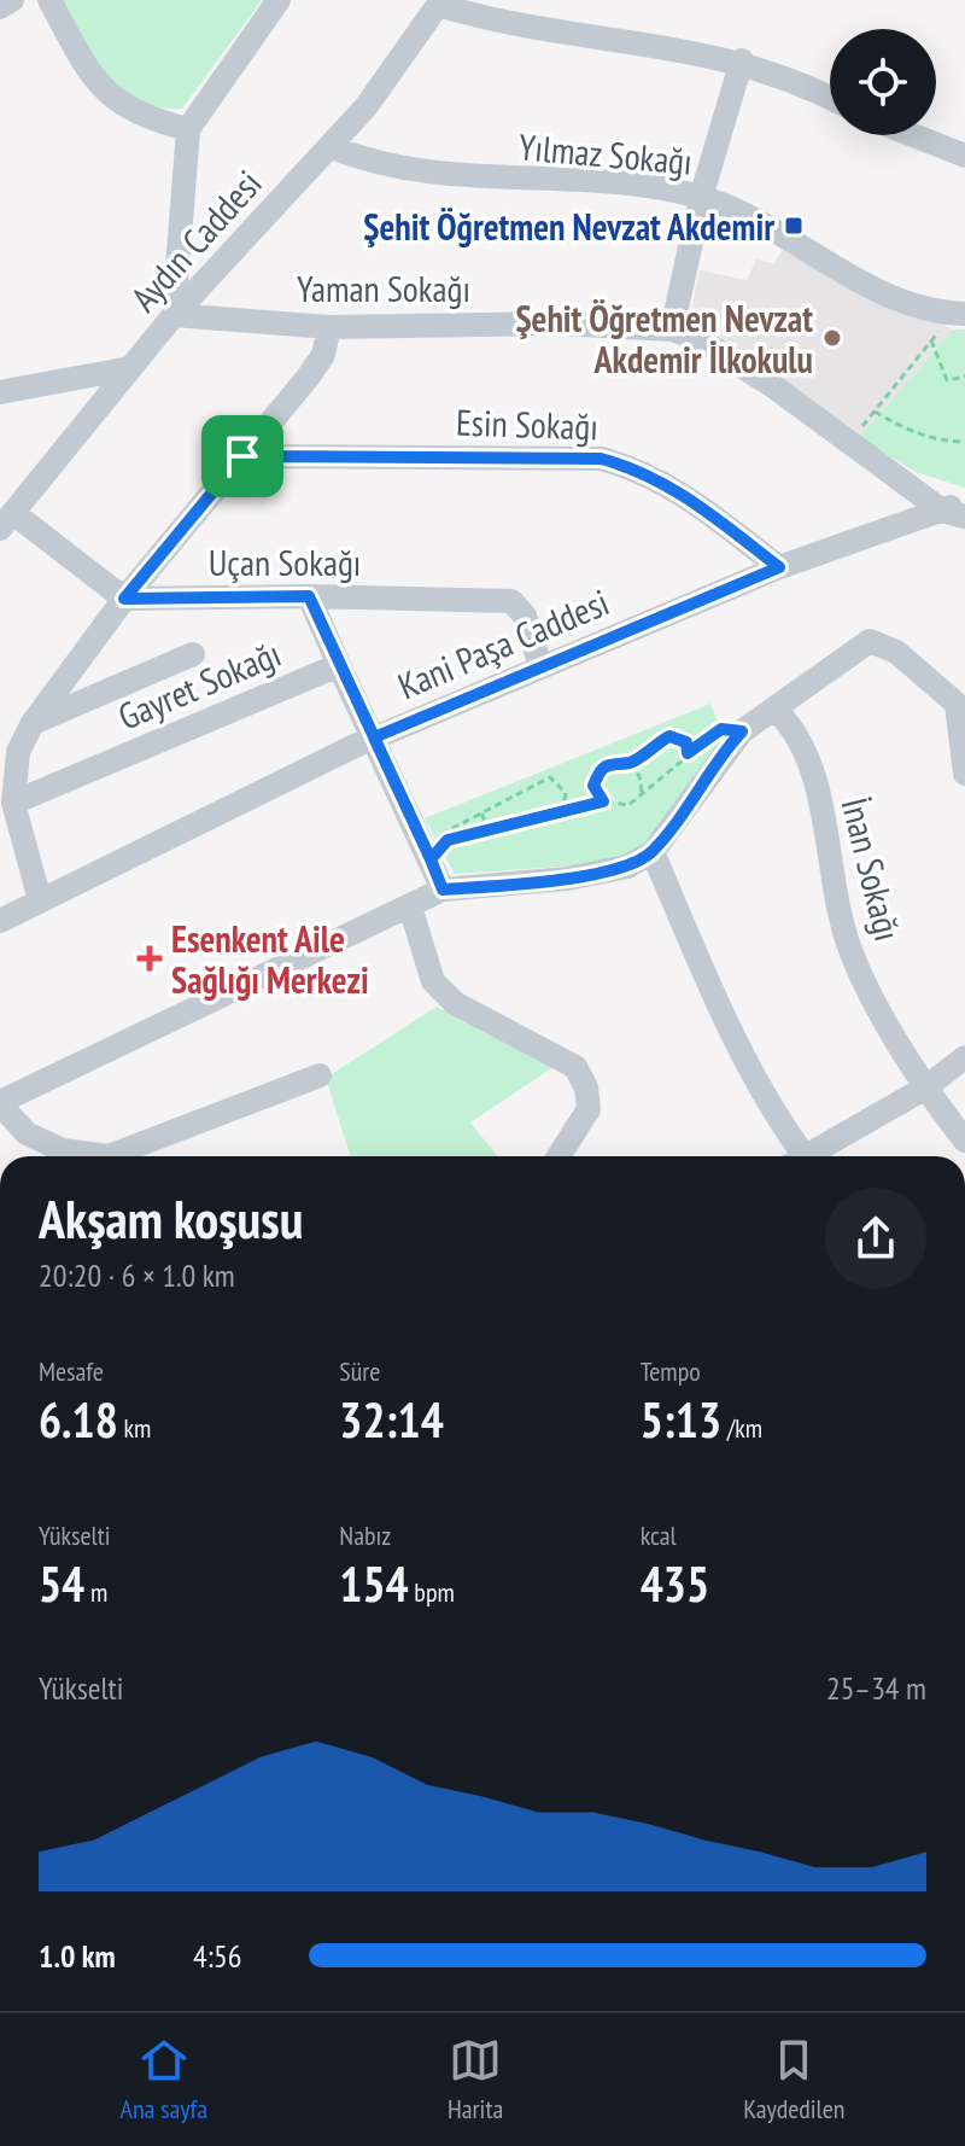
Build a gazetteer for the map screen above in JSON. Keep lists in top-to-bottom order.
{
  "streets": {
    "street": [
      "Yılmaz Sokağı",
      "Aydın Caddesi",
      "Yaman Sokağı",
      "Esin Sokağı",
      "Uçan Sokağı",
      "Kani Paşa Caddesi",
      "Gayret Sokağı",
      "İnan Sokağı"
    ]
  },
  "crossings": [
    ["Yılmaz Sokağı", "Aydın Caddesi"],
    ["Aydın Caddesi", "Yaman Sokağı"],
    ["Yaman Sokağı", "Kani Paşa Caddesi"],
    ["Esin Sokağı", "Kani Paşa Caddesi"],
    ["Uçan Sokağı", "Kani Paşa Caddesi"],
    ["Kani Paşa Caddesi", "Gayret Sokağı"]
  ],
  "places": {
    "transit": ["Şehit Öğretmen Nevzat Akdemir"],
    "other": ["Şehit Öğretmen Nevzat Akdemir İlkokulu"],
    "health": ["Esenkent Aile Sağlığı Merkezi"]
  },
  "page": {
    "heading": ["Akşam koşusu", "20:20 · 6 × 1.0 km"],
    "stats": [
      ["Mesafe", "6.18 km"],
      ["Süre", "32:14"],
      ["Tempo", "5:13 /km"],
      ["Yükselti", "54 m"],
      ["Nabız", "154 bpm"],
      ["kcal", "435"]
    ],
    "chart": ["Yükselti", "25–34 m"],
    "list": [
      {
        "name": "1.0 km",
        "note": "4:56"
      }
    ],
    "tabs": ["Ana sayfa", "Harita", "Kaydedilen"]
  }
}
